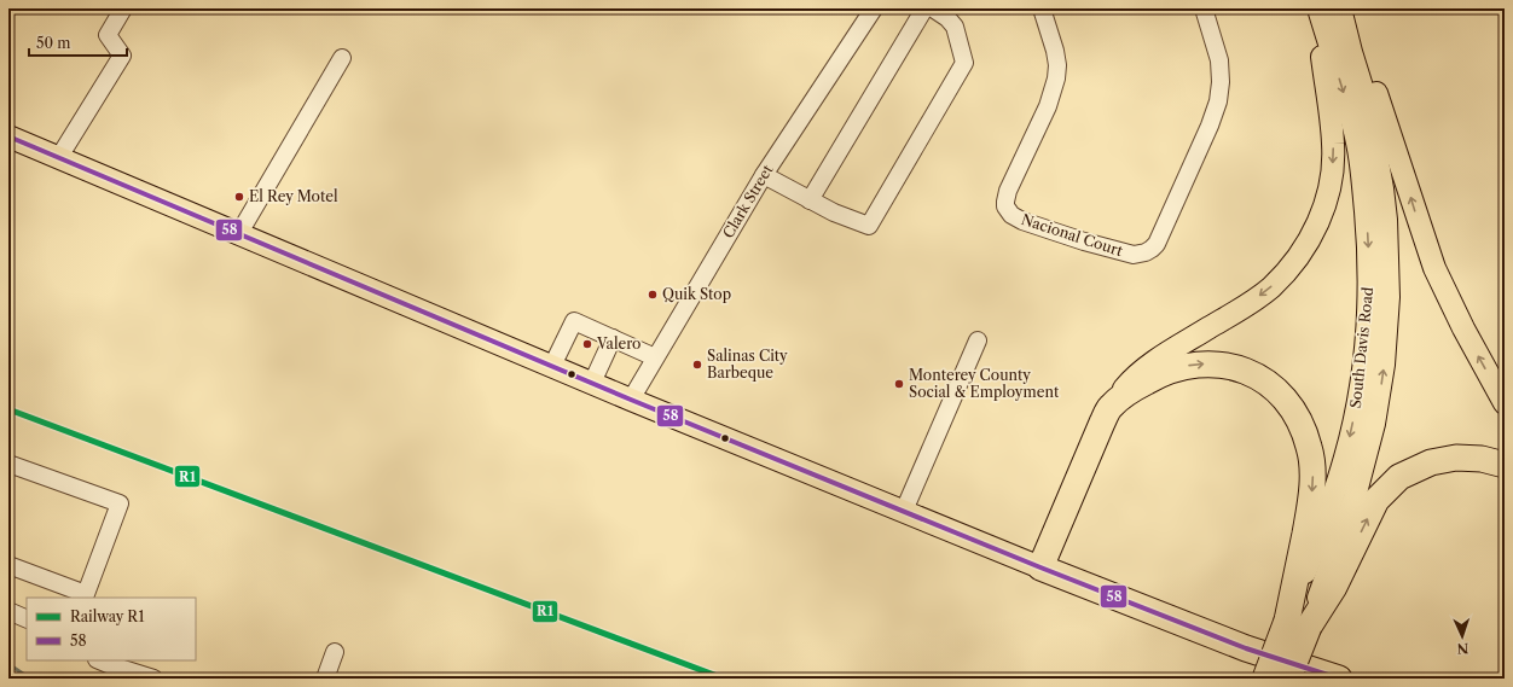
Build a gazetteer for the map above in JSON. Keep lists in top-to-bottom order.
{
  "streets": {
    "highway": ["South Davis Road"],
    "street": ["Clark Street", "Nacional Court"]
  },
  "places": [
    "El Rey Motel",
    "Quik Stop",
    "Valero",
    "Salinas City Barbeque",
    "Monterey County Social & Employment"
  ],
  "lines": ["transit line 58", "rail line R1"],
  "legend": ["Railway R1", "58"],
  "scale_bar": "50 m",
  "north": "bottom"
}
